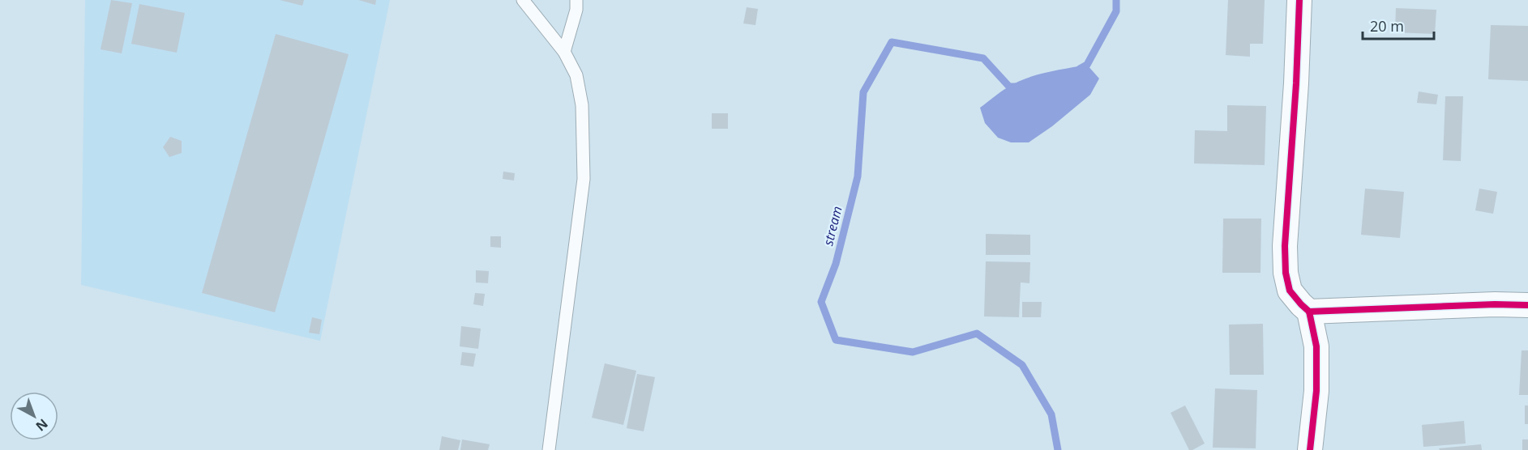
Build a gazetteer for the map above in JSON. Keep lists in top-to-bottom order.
{
  "water": ["stream"],
  "scale_bar": "20 m",
  "north": "bottom right"
}
